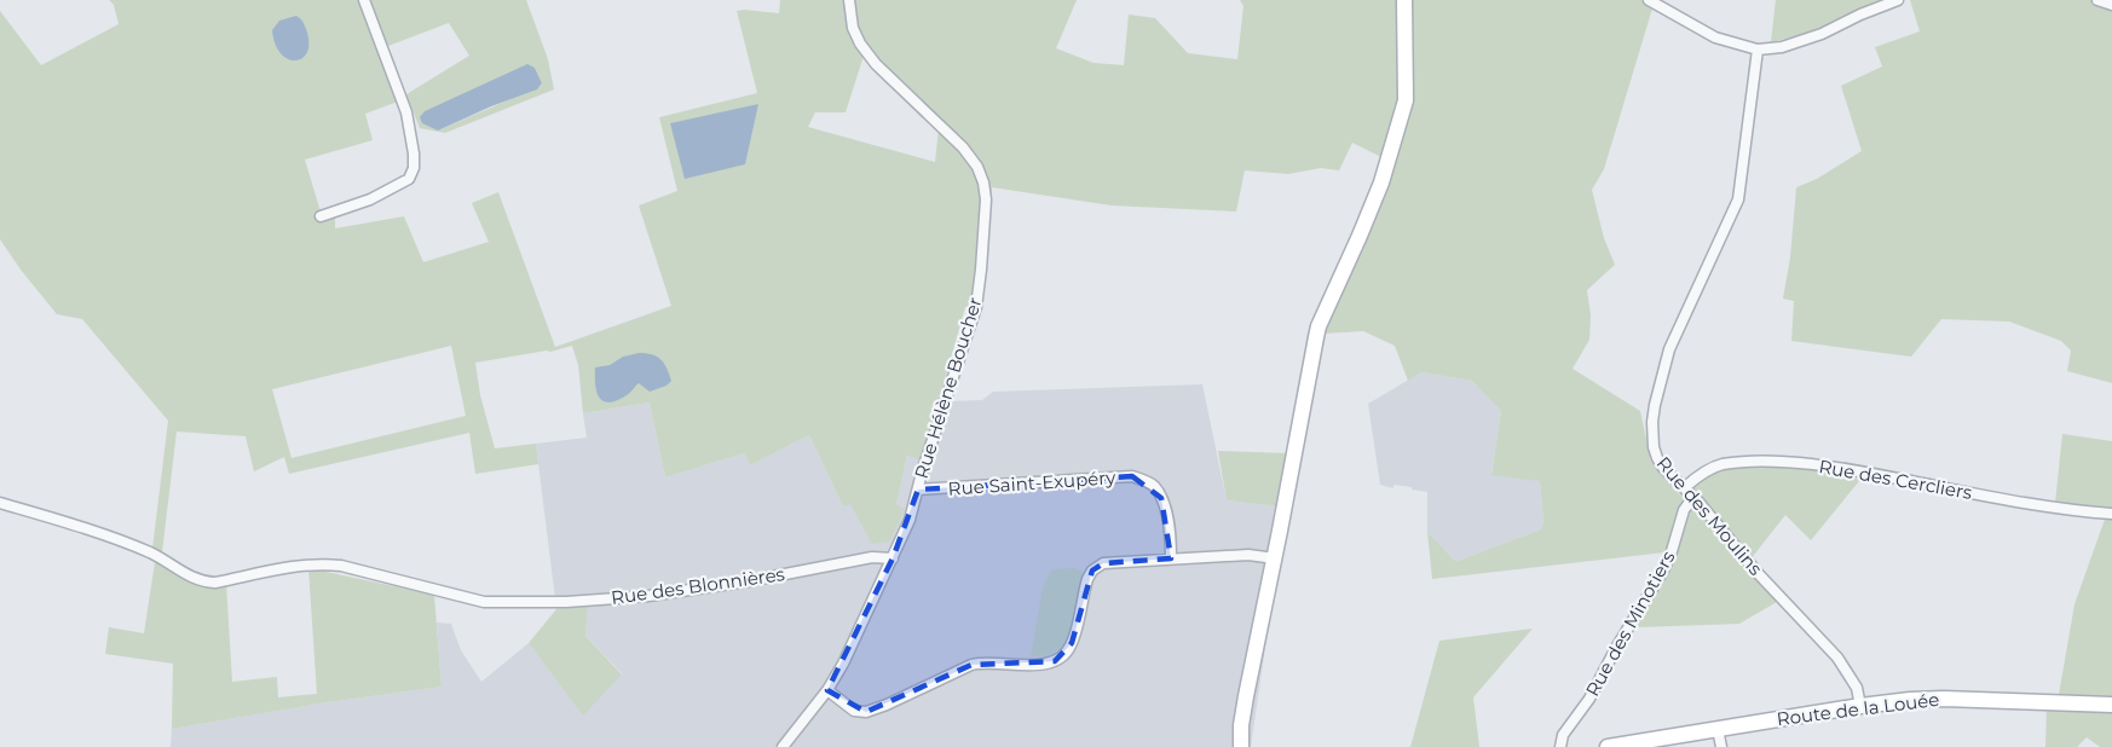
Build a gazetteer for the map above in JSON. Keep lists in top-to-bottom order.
{
  "streets": {
    "street": [
      "Rue Hélène Boucher",
      "Rue des Cercliers",
      "Rue Saint-Exupéry",
      "Rue des Moulins",
      "Rue des Blonnières",
      "Rue des Minotiers",
      "Route de la Louée"
    ]
  },
  "crossings": [
    ["Rue Hélène Boucher", "Rue Saint-Exupéry"],
    ["Rue Hélène Boucher", "Rue des Blonnières"],
    ["Rue des Cercliers", "Rue des Moulins"],
    ["Rue des Moulins", "Rue des Minotiers"],
    ["Rue des Moulins", "Route de la Louée"]
  ]
}
